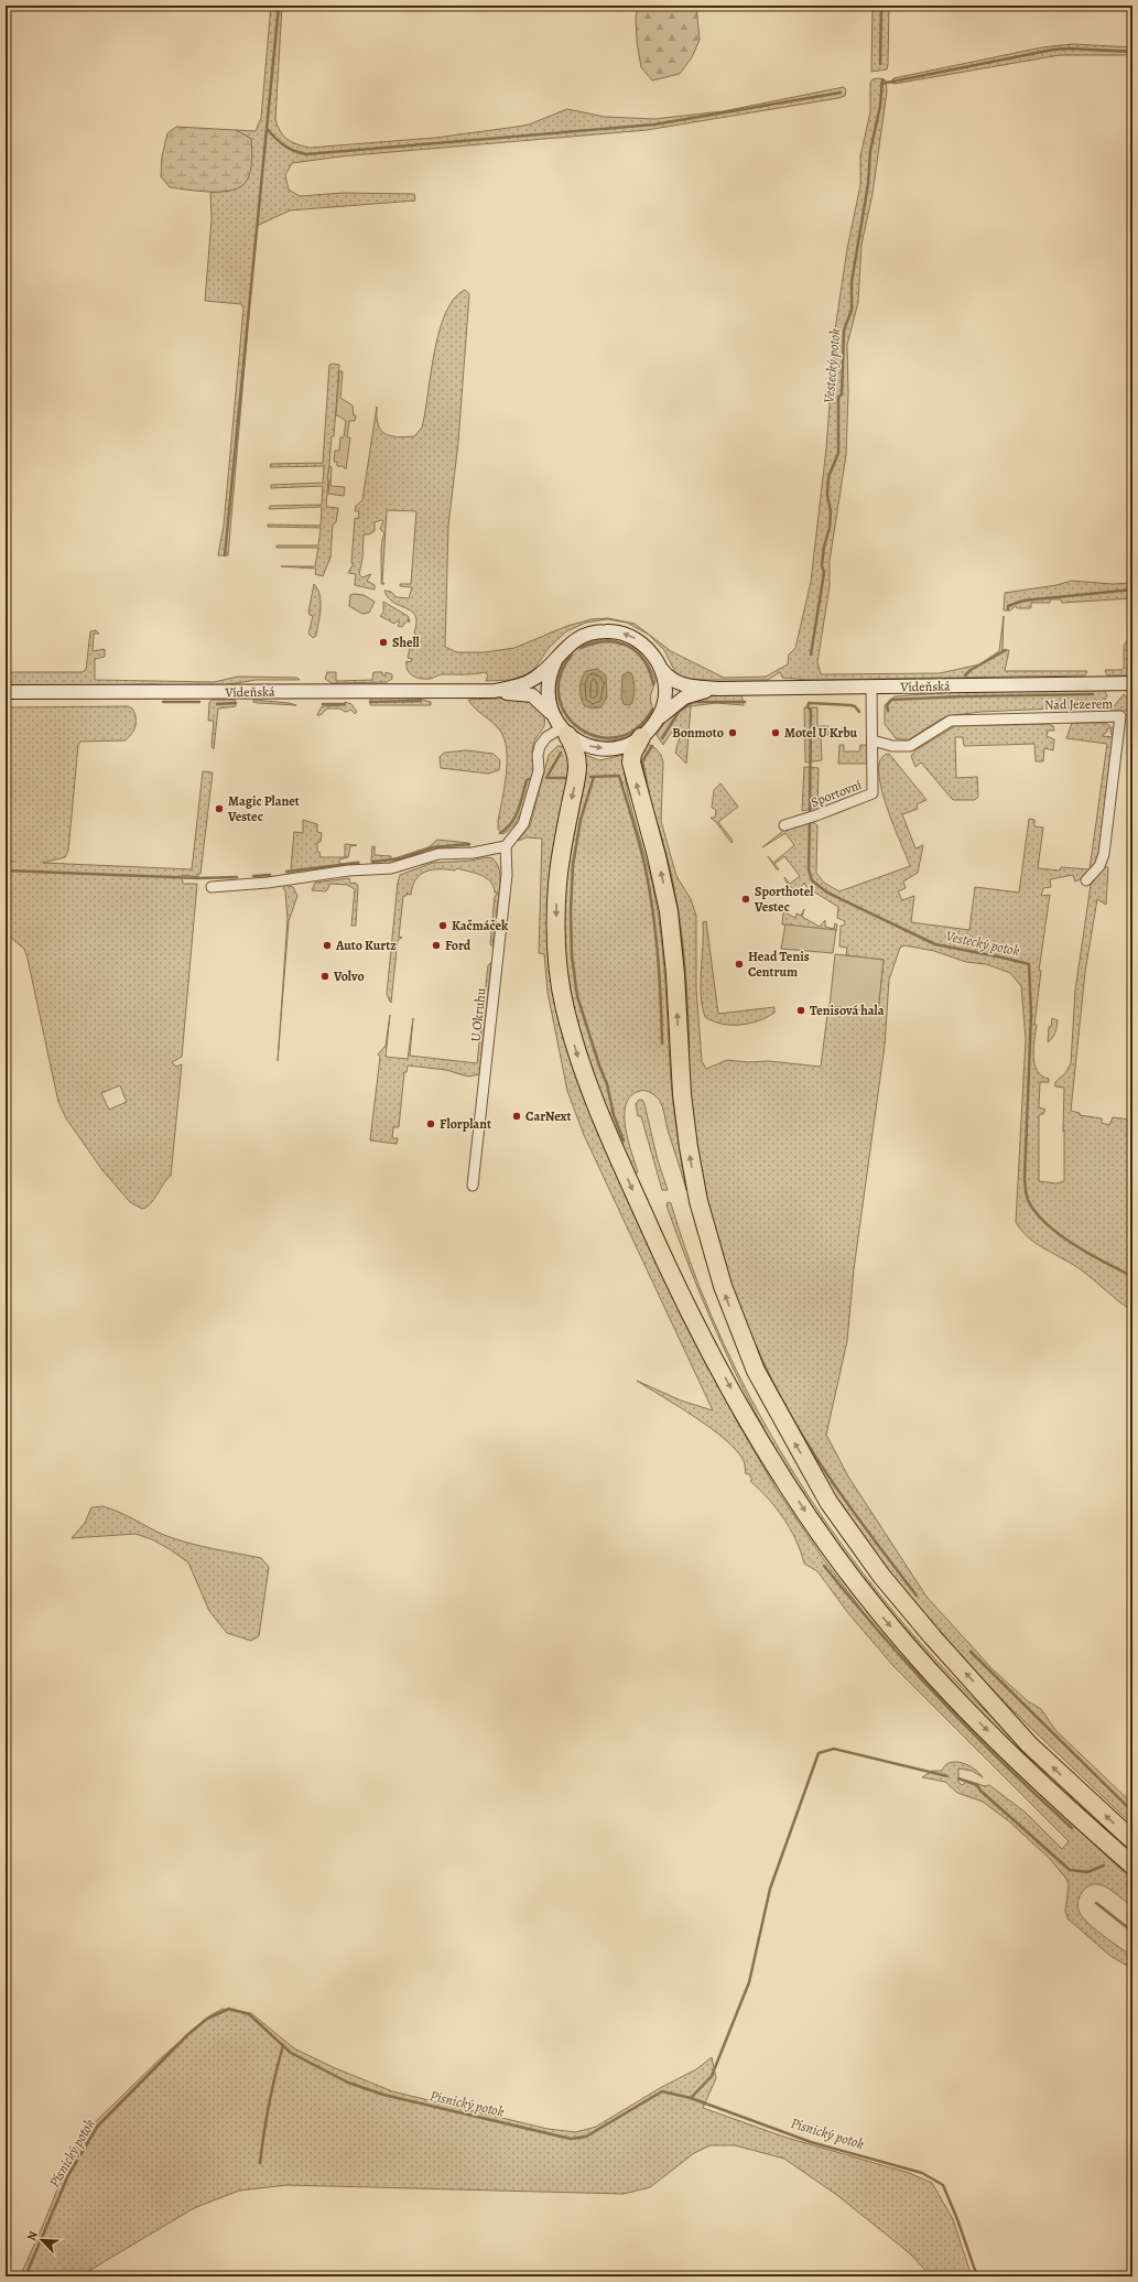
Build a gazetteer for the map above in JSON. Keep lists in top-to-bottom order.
{
  "streets": {
    "main road": ["Vídeňská"],
    "street": ["Nad Jezerem", "Sportovní", "U Okruhu"]
  },
  "crossings": [
    ["Vídeňská", "Sportovní"],
    ["Nad Jezerem", "Sportovní"]
  ],
  "water": ["Vestecký potok", "Písnický potok"],
  "places": [
    "Shell",
    "Bonmoto",
    "Motel U Krbu",
    "Magic Planet Vestec",
    "Sporthotel Vestec",
    "Kačmáček",
    "Auto Kurtz",
    "Ford",
    "Head Tenis Centrum",
    "Volvo",
    "Tenisová hala",
    "CarNext",
    "Florplant"
  ],
  "north": "top left"
}
